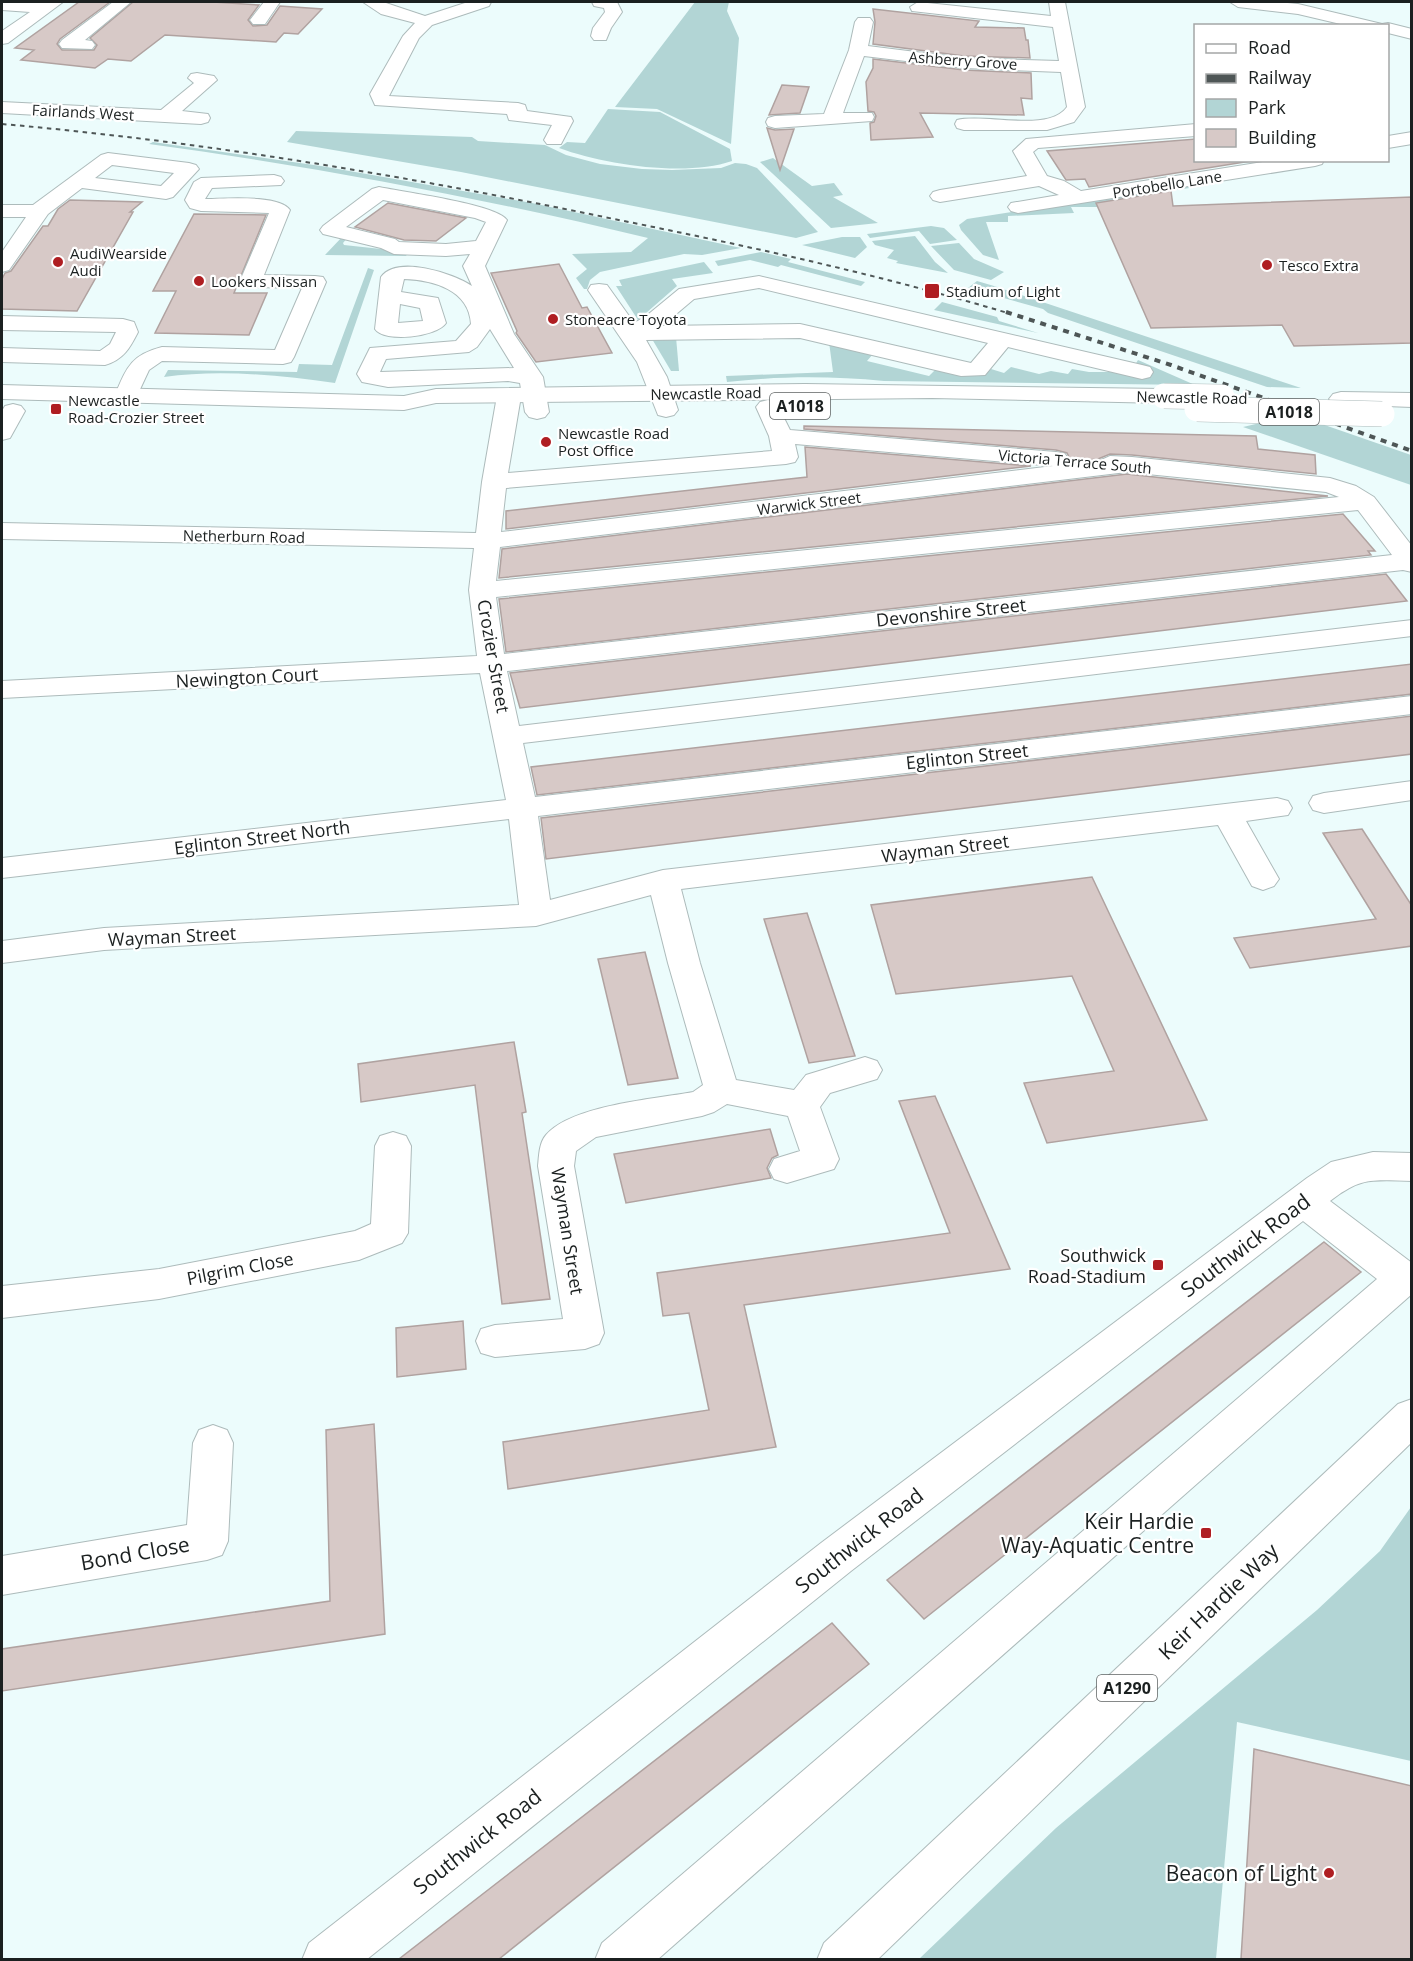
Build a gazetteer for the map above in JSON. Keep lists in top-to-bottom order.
{
  "streets": {
    "main road": [
      "Ashberry Grove",
      "Fairlands West",
      "Portobello Lane",
      "Newcastle Road",
      "A1018",
      "Victoria Terrace South",
      "Warwick Street",
      "Netherburn Road",
      "Devonshire Street",
      "Crozier Street",
      "Newington Court",
      "Eglinton Street",
      "Eglinton Street North",
      "Wayman Street",
      "Southwick Road",
      "Pilgrim Close",
      "Bond Close",
      "Keir Hardie Way",
      "A1290"
    ]
  },
  "crossings": [
    ["Newcastle Road", "A1018"],
    ["A1018", "Crozier Street"],
    ["Victoria Terrace South", "Warwick Street"],
    ["Warwick Street", "Netherburn Road"],
    ["Warwick Street", "Crozier Street"],
    ["Netherburn Road", "Crozier Street"],
    ["Devonshire Street", "Crozier Street"],
    ["Devonshire Street", "Newington Court"],
    ["Crozier Street", "Newington Court"],
    ["Crozier Street", "Eglinton Street"],
    ["Crozier Street", "Eglinton Street North"],
    ["Crozier Street", "Wayman Street"],
    ["Eglinton Street", "Eglinton Street North"]
  ],
  "places": {
    "other": [
      "AudiWearside Audi",
      "Tesco Extra",
      "Lookers Nissan",
      "Stoneacre Toyota",
      "Newcastle Road Post Office",
      "Beacon of Light"
    ],
    "transit": [
      "Stadium of Light",
      "Newcastle Road-Crozier Street",
      "Southwick Road-Stadium",
      "Keir Hardie Way-Aquatic Centre"
    ]
  },
  "legend": [
    "Road",
    "Railway",
    "Park",
    "Building"
  ]
}
